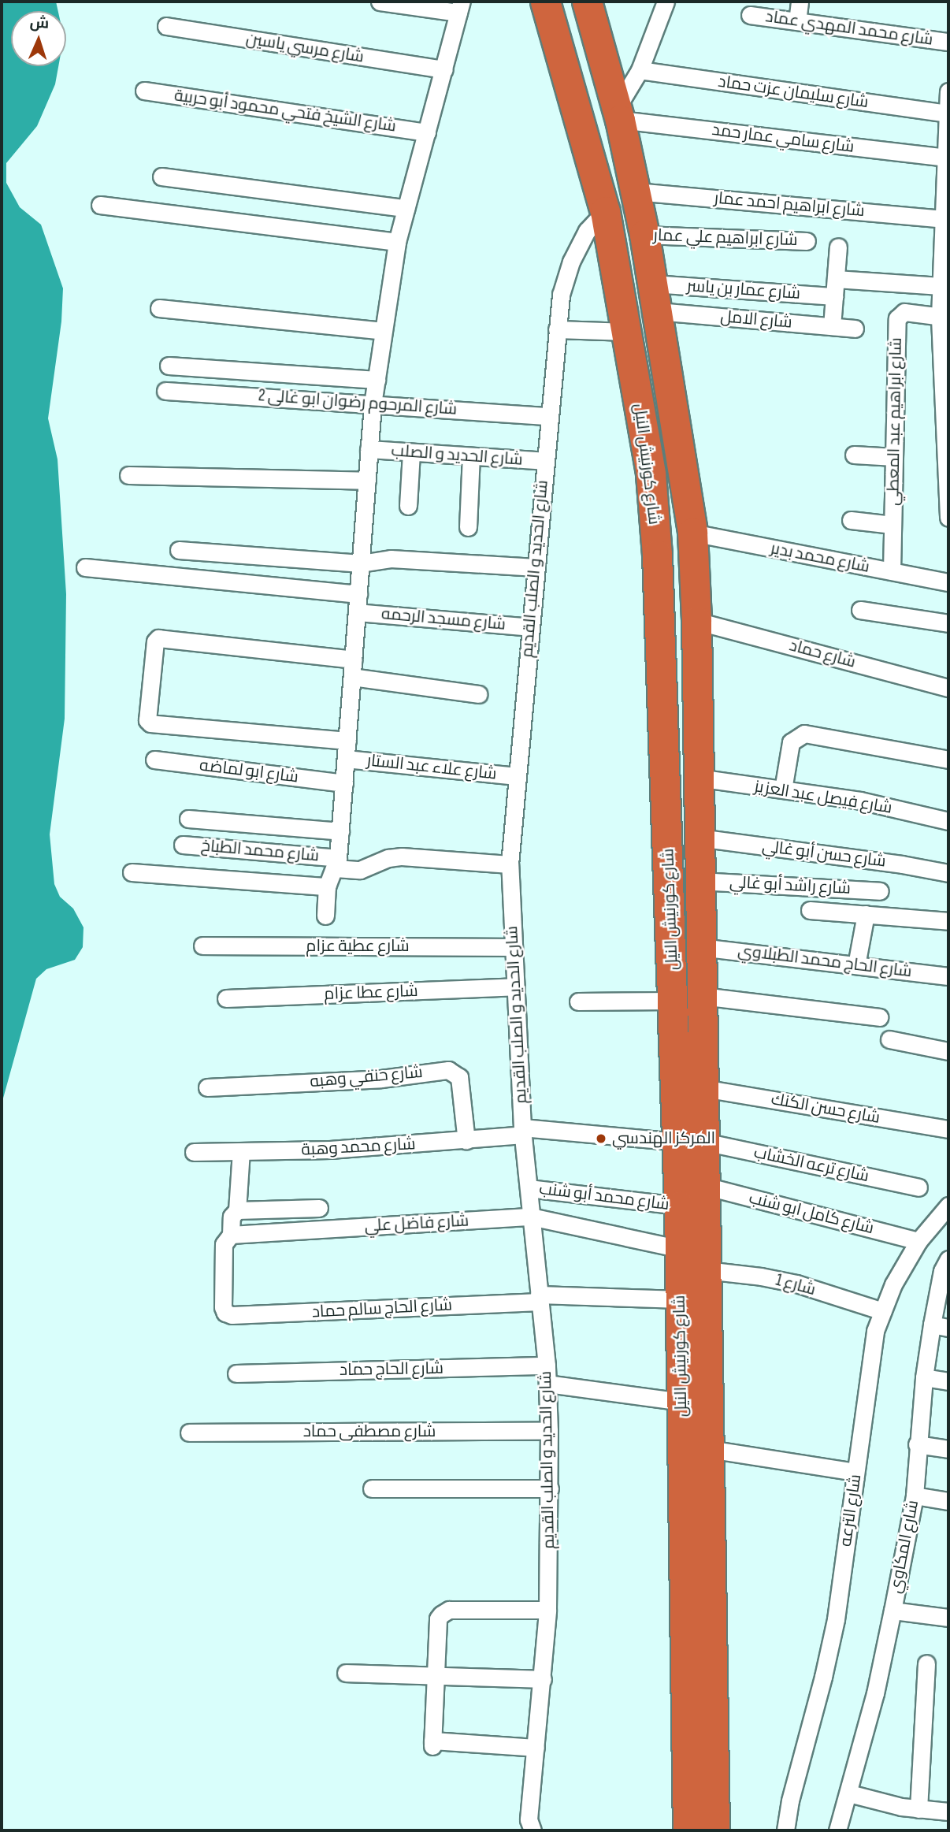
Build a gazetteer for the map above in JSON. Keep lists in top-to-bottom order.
{
  "streets": {
    "highway": ["شارع كورنيش النيل"],
    "street": [
      "شارع محمد المهدي عماد",
      "شارع مرسي ياسين",
      "شارع سليمان عزت حماد",
      "شارع الشيخ فتحي محمود أبو حربية",
      "شارع سامي عمار حمد",
      "شارع ابراهيم احمد عمار",
      "شارع ابراهيم علي عمار",
      "شارع عمار بن ياسر",
      "شارع الامل",
      "شارع المرحوم رضوان ابو غالى 2",
      "شارع ابراهيم عبد المعطي",
      "شارع الحديد و الصلب",
      "شارع محمد بدير",
      "شارع الحديد و الصلب القديم",
      "شارع مسجد الرحمه",
      "شارع حماد",
      "شارع علاء عبد الستار",
      "شارع ابو لماضه",
      "شارع فيصل عبد العزيز",
      "شارع محمد الطباخ",
      "شارع حسن أبو غالي",
      "شارع راشد أبو غالي",
      "شارع عطية عزام",
      "شارع الحاج محمد الطبلاوي",
      "شارع عطا عزام",
      "شارع حنفي وهبه",
      "شارع حسن الكنك",
      "شارع محمد وهبة",
      "شارع ترعه الخشاب",
      "شارع محمد أبو شنب",
      "شارع كامل ابو شنب",
      "شارع فاضل علي",
      "شارع 1",
      "شارع الحاج سالم حماد",
      "شارع الحاج حماد",
      "شارع مصطفى حماد",
      "شارع الترعه",
      "شارع المكاوي"
    ]
  },
  "crossings": [
    ["شارع سامي عمار حمد", "شارع كورنيش النيل"],
    ["شارع ابراهيم احمد عمار", "شارع كورنيش النيل"],
    ["شارع ابراهيم علي عمار", "شارع كورنيش النيل"],
    ["شارع عمار بن ياسر", "شارع الامل"],
    ["شارع عمار بن ياسر", "شارع كورنيش النيل"],
    ["شارع الامل", "شارع كورنيش النيل"],
    ["شارع المرحوم رضوان ابو غالى 2", "شارع الحديد و الصلب القديم"],
    ["شارع ابراهيم عبد المعطي", "شارع محمد بدير"],
    ["شارع الحديد و الصلب", "شارع الحديد و الصلب القديم"],
    ["شارع كورنيش النيل", "شارع محمد بدير"],
    ["شارع كورنيش النيل", "شارع الحديد و الصلب القديم"],
    ["شارع كورنيش النيل", "شارع حماد"],
    ["شارع كورنيش النيل", "شارع فيصل عبد العزيز"],
    ["شارع كورنيش النيل", "شارع حسن أبو غالي"],
    ["شارع كورنيش النيل", "شارع راشد أبو غالي"],
    ["شارع كورنيش النيل", "شارع الحاج محمد الطبلاوي"],
    ["شارع كورنيش النيل", "شارع حسن الكنك"],
    ["شارع كورنيش النيل", "شارع ترعه الخشاب"],
    ["شارع كورنيش النيل", "شارع محمد أبو شنب"],
    ["شارع كورنيش النيل", "شارع كامل ابو شنب"],
    ["شارع كورنيش النيل", "شارع فاضل علي"],
    ["شارع كورنيش النيل", "شارع 1"],
    ["شارع كورنيش النيل", "شارع الحاج سالم حماد"],
    ["شارع الحديد و الصلب القديم", "شارع مسجد الرحمه"],
    ["شارع الحديد و الصلب القديم", "شارع علاء عبد الستار"],
    ["شارع الحديد و الصلب القديم", "شارع محمد الطباخ"],
    ["شارع الحديد و الصلب القديم", "شارع عطية عزام"],
    ["شارع الحديد و الصلب القديم", "شارع عطا عزام"],
    ["شارع الحديد و الصلب القديم", "شارع محمد وهبة"],
    ["شارع الحديد و الصلب القديم", "شارع ترعه الخشاب"],
    ["شارع الحديد و الصلب القديم", "شارع محمد أبو شنب"],
    ["شارع الحديد و الصلب القديم", "شارع فاضل علي"],
    ["شارع الحديد و الصلب القديم", "شارع الحاج سالم حماد"],
    ["شارع الحديد و الصلب القديم", "شارع الحاج حماد"],
    ["شارع الحديد و الصلب القديم", "شارع مصطفى حماد"],
    ["شارع حنفي وهبه", "شارع محمد وهبة"],
    ["شارع محمد وهبة", "شارع ترعه الخشاب"],
    ["شارع كامل ابو شنب", "شارع الترعه"],
    ["شارع فاضل علي", "شارع الحاج سالم حماد"],
    ["شارع 1", "شارع الترعه"]
  ],
  "places": ["المركز الهندسي"],
  "north": "top"
}
